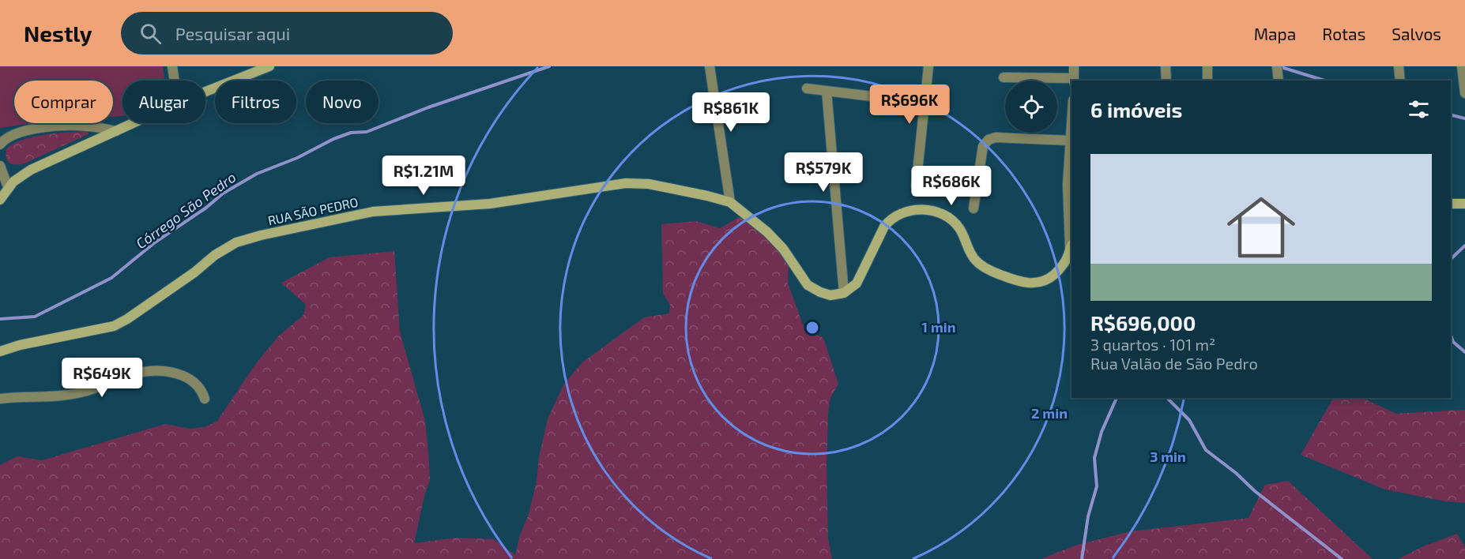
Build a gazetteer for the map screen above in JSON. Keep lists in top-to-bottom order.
{
  "streets": {
    "street": ["RUA SÃO PEDRO"]
  },
  "water": ["Córrego São Pedro"],
  "page": {
    "header": "Nestly",
    "search": "Pesquisar aqui",
    "nav": ["Mapa", "Rotas", "Salvos"],
    "chip": [
      "Comprar",
      "Alugar",
      "Filtros",
      "Novo"
    ],
    "heading": "6 imóveis",
    "price": [
      "R$696K",
      "R$861K",
      "R$579K",
      "R$1.21M",
      "R$686K",
      "R$649K"
    ],
    "list": [
      {
        "name": "R$696,000",
        "note": "3 quartos · 101 m² · Rua Valão de São Pedro"
      }
    ]
  },
  "rings": ["1 min", "2 min", "3 min"]
}
